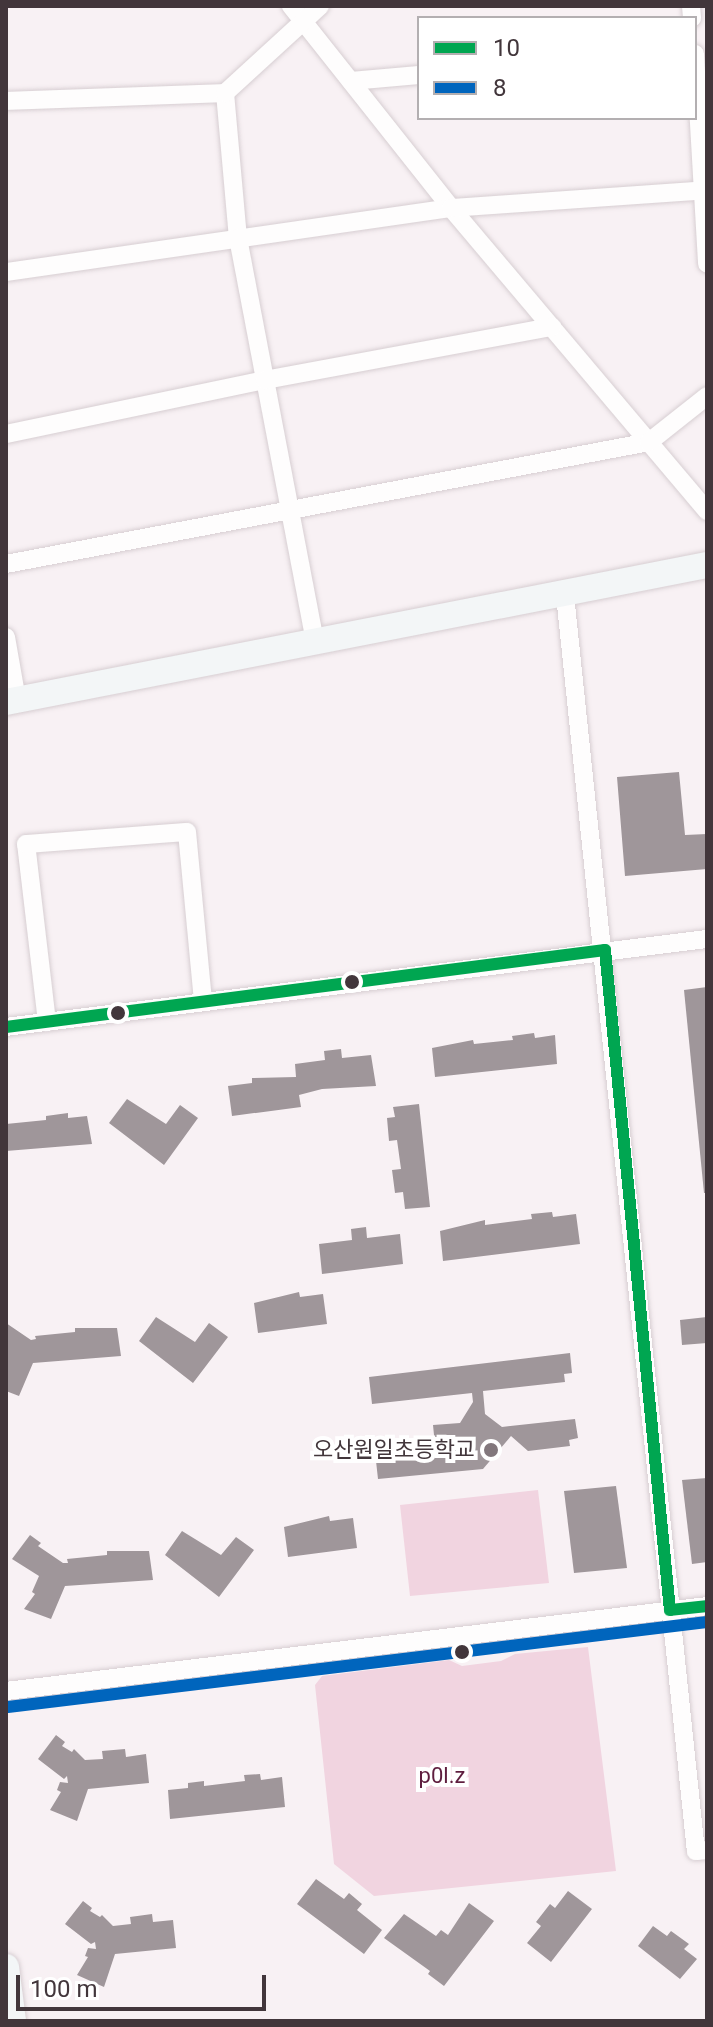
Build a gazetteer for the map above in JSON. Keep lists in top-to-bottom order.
{
  "parks": ["p0l.z"],
  "places": ["오산원일초등학교"],
  "lines": ["transit line 10", "transit line 8"],
  "legend": ["10", "8"],
  "scale_bar": "100 m"
}
